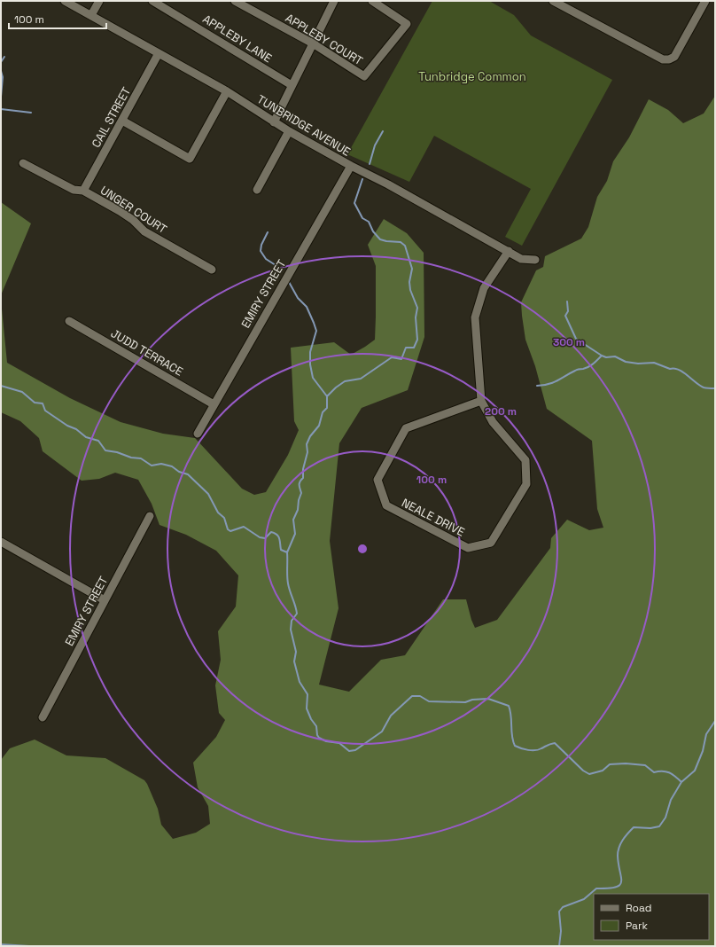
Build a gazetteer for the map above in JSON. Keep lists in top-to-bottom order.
{
  "streets": {
    "street": [
      "APPLEBY LANE",
      "APPLEBY COURT",
      "CAIL STREET",
      "TUNBRIDGE AVENUE",
      "UNGER COURT",
      "EMIRY STREET",
      "JUDD TERRACE",
      "NEALE DRIVE"
    ]
  },
  "crossings": [
    ["CAIL STREET", "TUNBRIDGE AVENUE"],
    ["CAIL STREET", "UNGER COURT"],
    ["TUNBRIDGE AVENUE", "EMIRY STREET"],
    ["TUNBRIDGE AVENUE", "NEALE DRIVE"],
    ["EMIRY STREET", "JUDD TERRACE"]
  ],
  "parks": ["Tunbridge Common"],
  "legend": ["Road", "Park"],
  "scale_bar": "100 m",
  "rings": ["300 m", "200 m", "100 m"]
}
